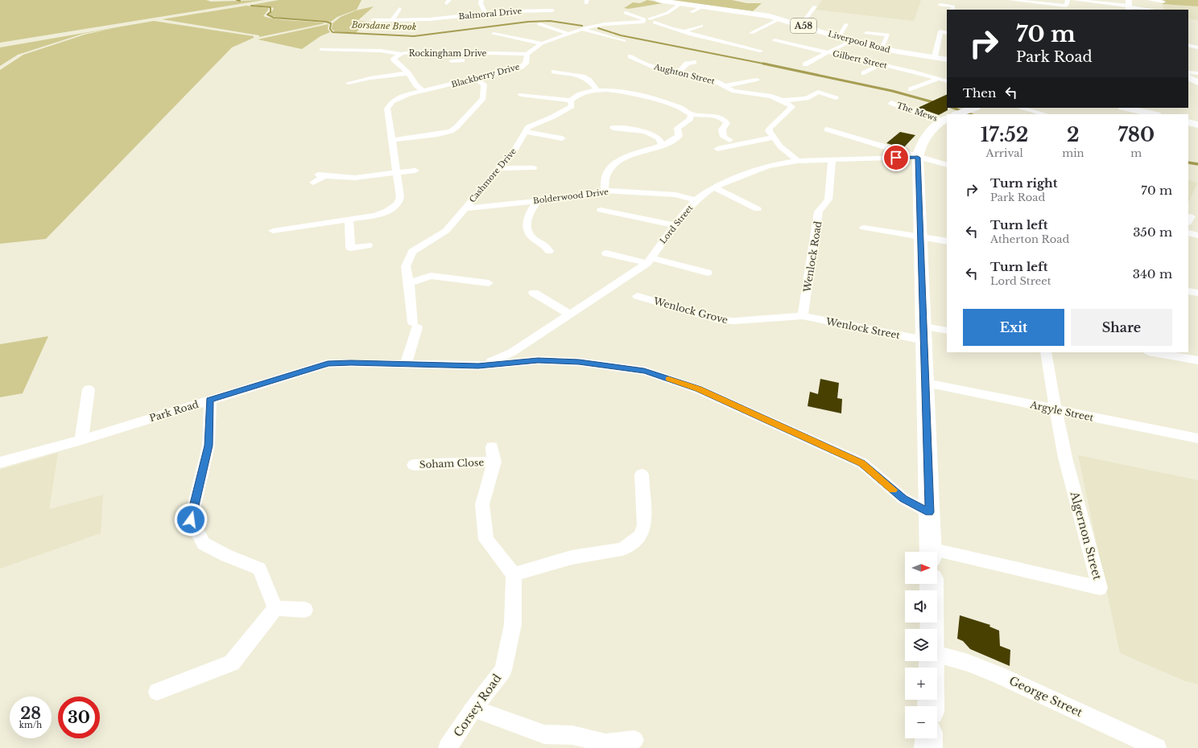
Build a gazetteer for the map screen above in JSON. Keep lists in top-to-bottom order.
{
  "streets": {
    "main road": ["A58", "Liverpool Road"],
    "street": [
      "Balmoral Drive",
      "Rockingham Drive",
      "Gilbert Street",
      "Aughton Street",
      "Blackberry Drive",
      "The Mews",
      "Cashmore Drive",
      "Bolderwood Drive",
      "Lord Street",
      "Wenlock Road",
      "Wenlock Grove",
      "Wenlock Street",
      "Park Road",
      "Argyle Street",
      "Soham Close",
      "Algernon Street",
      "George Street",
      "Corsey Road"
    ]
  },
  "crossings": [
    ["Rockingham Drive", "Blackberry Drive"],
    ["Cashmore Drive", "Bolderwood Drive"],
    ["Cashmore Drive", "Park Road"],
    ["Bolderwood Drive", "Lord Street"],
    ["Lord Street", "Wenlock Road"],
    ["Lord Street", "Park Road"],
    ["Wenlock Road", "Wenlock Grove"],
    ["Wenlock Road", "Wenlock Street"],
    ["Wenlock Grove", "Wenlock Street"],
    ["Argyle Street", "Algernon Street"],
    ["Soham Close", "Corsey Road"]
  ],
  "water": ["Borsdane Brook"],
  "north": "right",
  "page": {
    "turn": ["70 m", "Park Road"],
    "then": "Then",
    "eta": [
      "17:52",
      "Arrival",
      "2",
      "min",
      "780",
      "m"
    ],
    "list": [
      {
        "name": "Turn right",
        "note": "Park Road",
        "value": "70 m"
      },
      {
        "name": "Turn left",
        "note": "Atherton Road",
        "value": "350 m"
      },
      {
        "name": "Turn left",
        "note": "Lord Street",
        "value": "340 m"
      }
    ],
    "buttons": ["Exit", "Share"],
    "map_buttons": ["+", "−"],
    "speed": "28 km/h",
    "limit": "30"
  }
}
